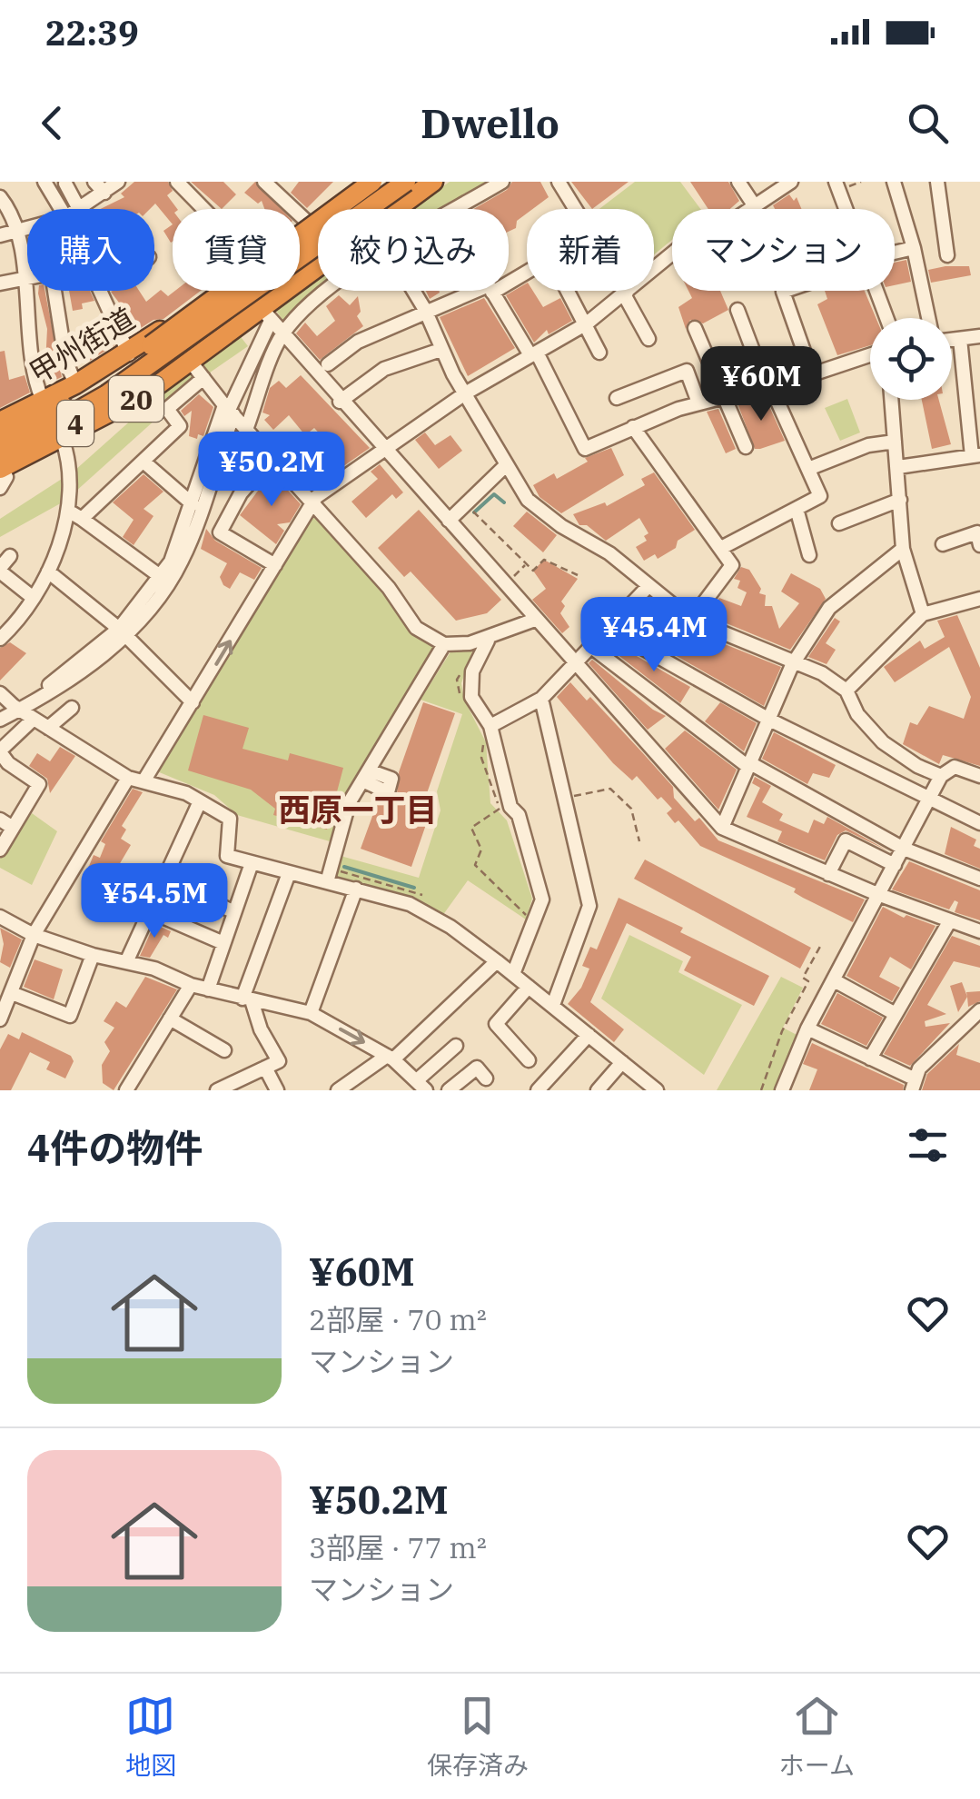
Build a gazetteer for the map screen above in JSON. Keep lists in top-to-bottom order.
{
  "streets": {
    "highway": ["甲州街道", "20", "4"]
  },
  "crossings": [
    ["20", "4"]
  ],
  "districts": ["西原一丁目"],
  "page": {
    "status": "22:39",
    "header": "Dwello",
    "chip": [
      "購入",
      "賃貸",
      "絞り込み",
      "新着",
      "マンション"
    ],
    "price": [
      "¥60M",
      "¥50.2M",
      "¥45.4M",
      "¥54.5M"
    ],
    "heading": "4件の物件",
    "list": [
      {
        "name": "¥60M",
        "note": "2部屋 · 70 m² · マンション"
      },
      {
        "name": "¥50.2M",
        "note": "3部屋 · 77 m² · マンション"
      }
    ],
    "tabs": ["地図", "保存済み", "ホーム"]
  }
}
